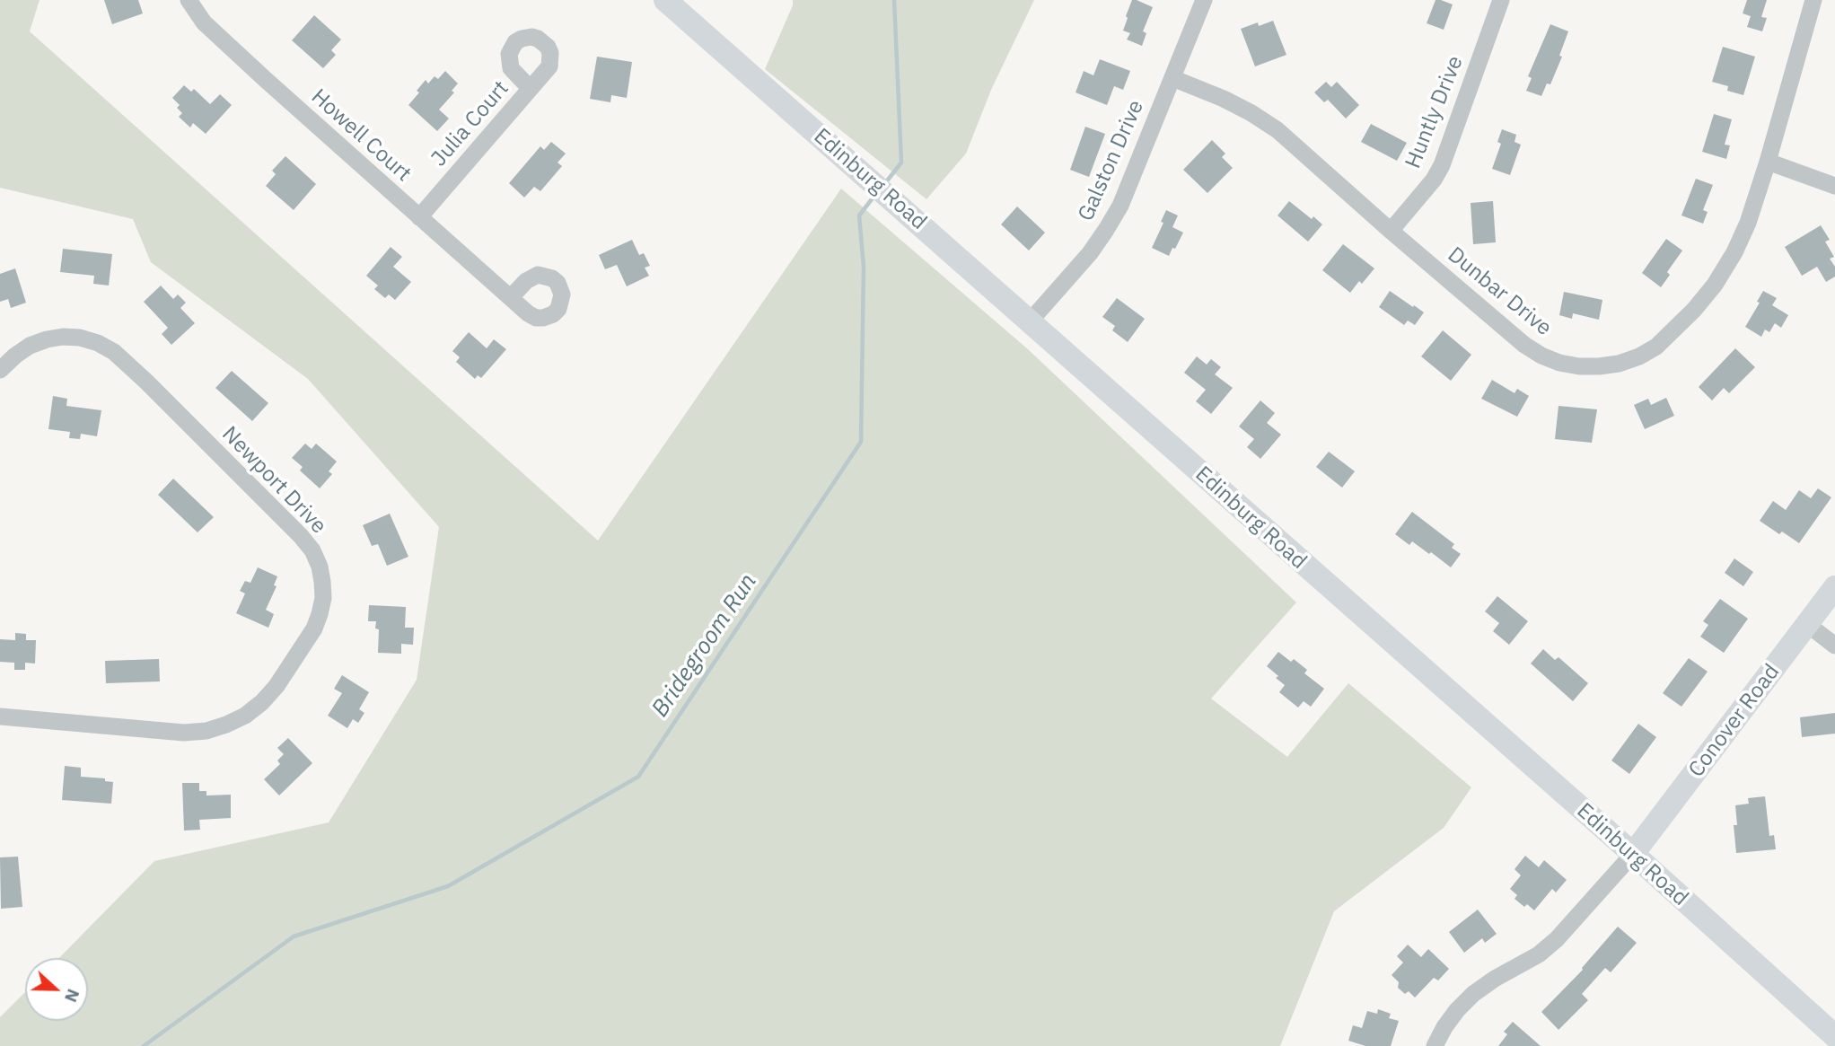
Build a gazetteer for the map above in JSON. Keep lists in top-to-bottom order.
{
  "streets": {
    "main road": ["Edinburg Road", "Conover Road"],
    "street": [
      "Huntly Drive",
      "Julia Court",
      "Howell Court",
      "Galston Drive",
      "Dunbar Drive",
      "Newport Drive"
    ]
  },
  "crossings": [
    ["Huntly Drive", "Dunbar Drive"],
    ["Julia Court", "Howell Court"],
    ["Galston Drive", "Edinburg Road"],
    ["Galston Drive", "Dunbar Drive"],
    ["Edinburg Road", "Conover Road"]
  ],
  "water": ["Bridegroom Run"],
  "north": "right"
}
